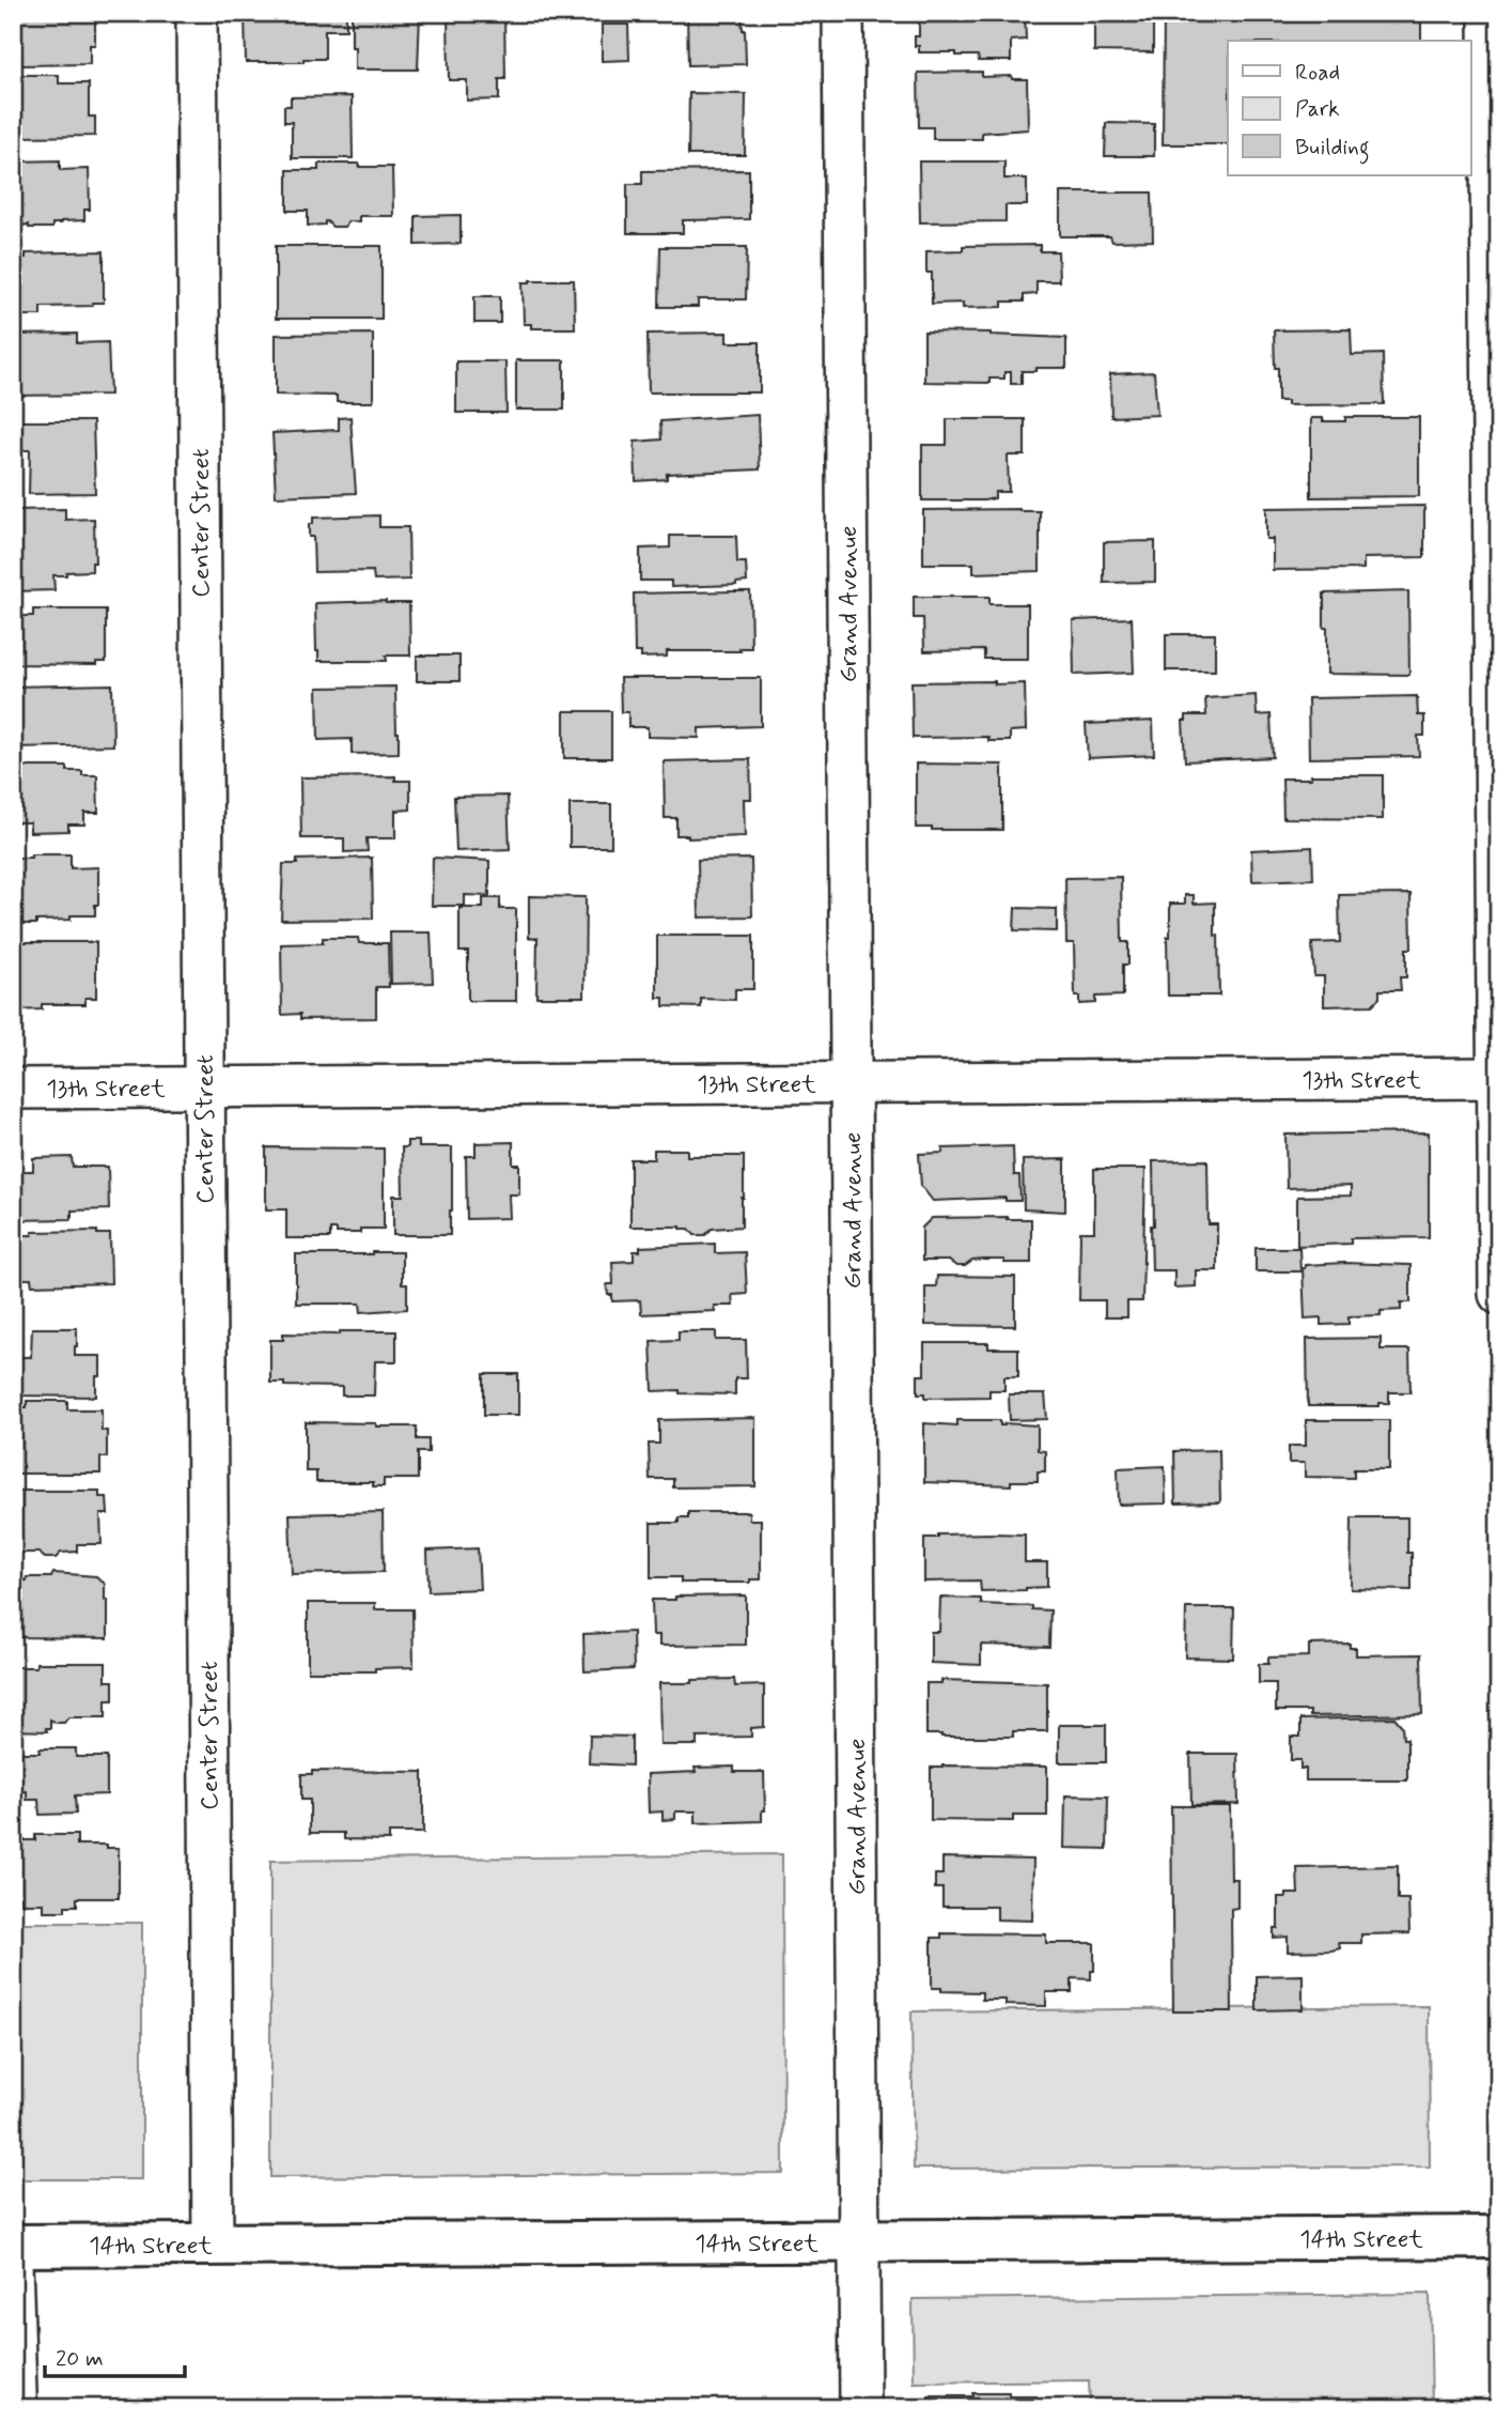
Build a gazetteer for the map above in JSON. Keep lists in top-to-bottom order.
{
  "streets": {
    "main road": ["14th Street"],
    "street": ["Center Street", "Grand Avenue", "13th Street"]
  },
  "crossings": [
    ["Center Street", "13th Street"],
    ["Center Street", "14th Street"],
    ["Grand Avenue", "13th Street"],
    ["Grand Avenue", "14th Street"]
  ],
  "legend": ["Road", "Park", "Building"],
  "scale_bar": "20 m"
}
